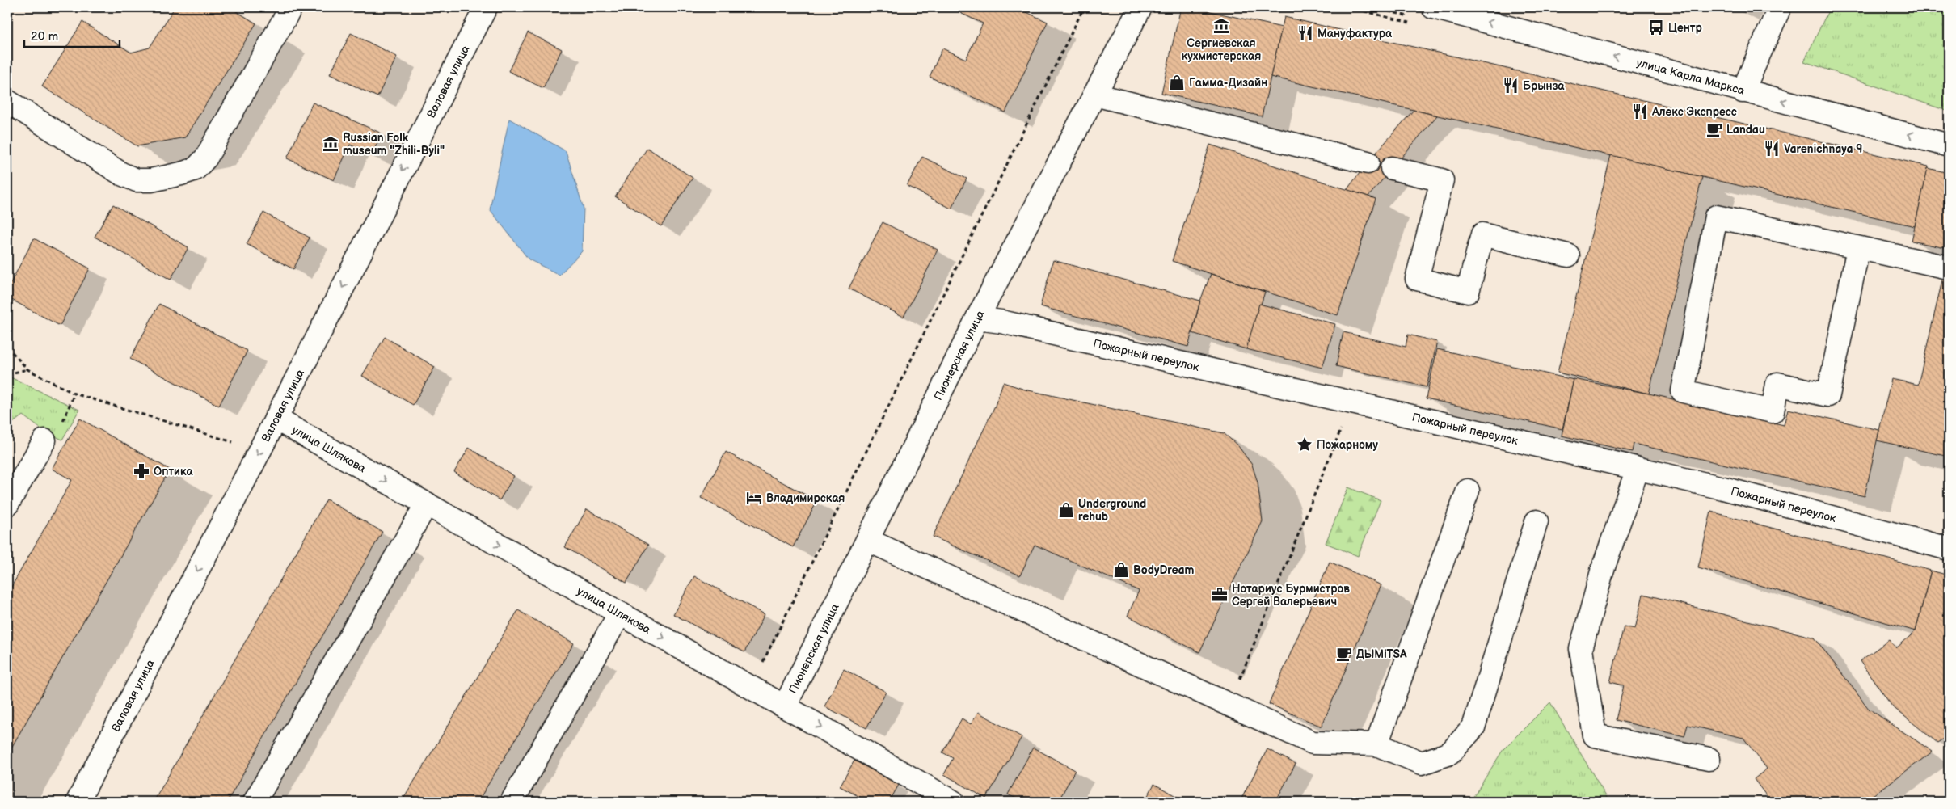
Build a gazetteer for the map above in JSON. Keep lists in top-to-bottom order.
{
  "streets": {
    "street": [
      "улица Карла Маркса",
      "Валовая улица",
      "Пионерская улица",
      "Пожарный переулок",
      "улица Шлякова"
    ]
  },
  "crossings": [
    ["Валовая улица", "улица Шлякова"],
    ["Пионерская улица", "Пожарный переулок"],
    ["Пионерская улица", "улица Шлякова"]
  ],
  "one_way": ["улица Карла Маркса", "улица Шлякова"],
  "places": {
    "museum": ["Сергиевская кухмистерская", "Russian Folk museum \"Zhili-Byli\""],
    "bus stop": ["Центр"],
    "restaurant": [
      "Мануфактура",
      "Брынза",
      "Алекс Экспресс",
      "Varenichnaya 9"
    ],
    "shop": ["Гамма-Дизайн", "Underground rehub", "BodyDream"],
    "cafe": ["Landau", "ДЫМiTSA"],
    "place": ["Пожарному"],
    "pharmacy": ["Оптика"],
    "hotel": ["Владимирская"],
    "office": ["Нотариус Бурмистров Сергей Валерьевич"]
  },
  "scale_bar": "20 m"
}
